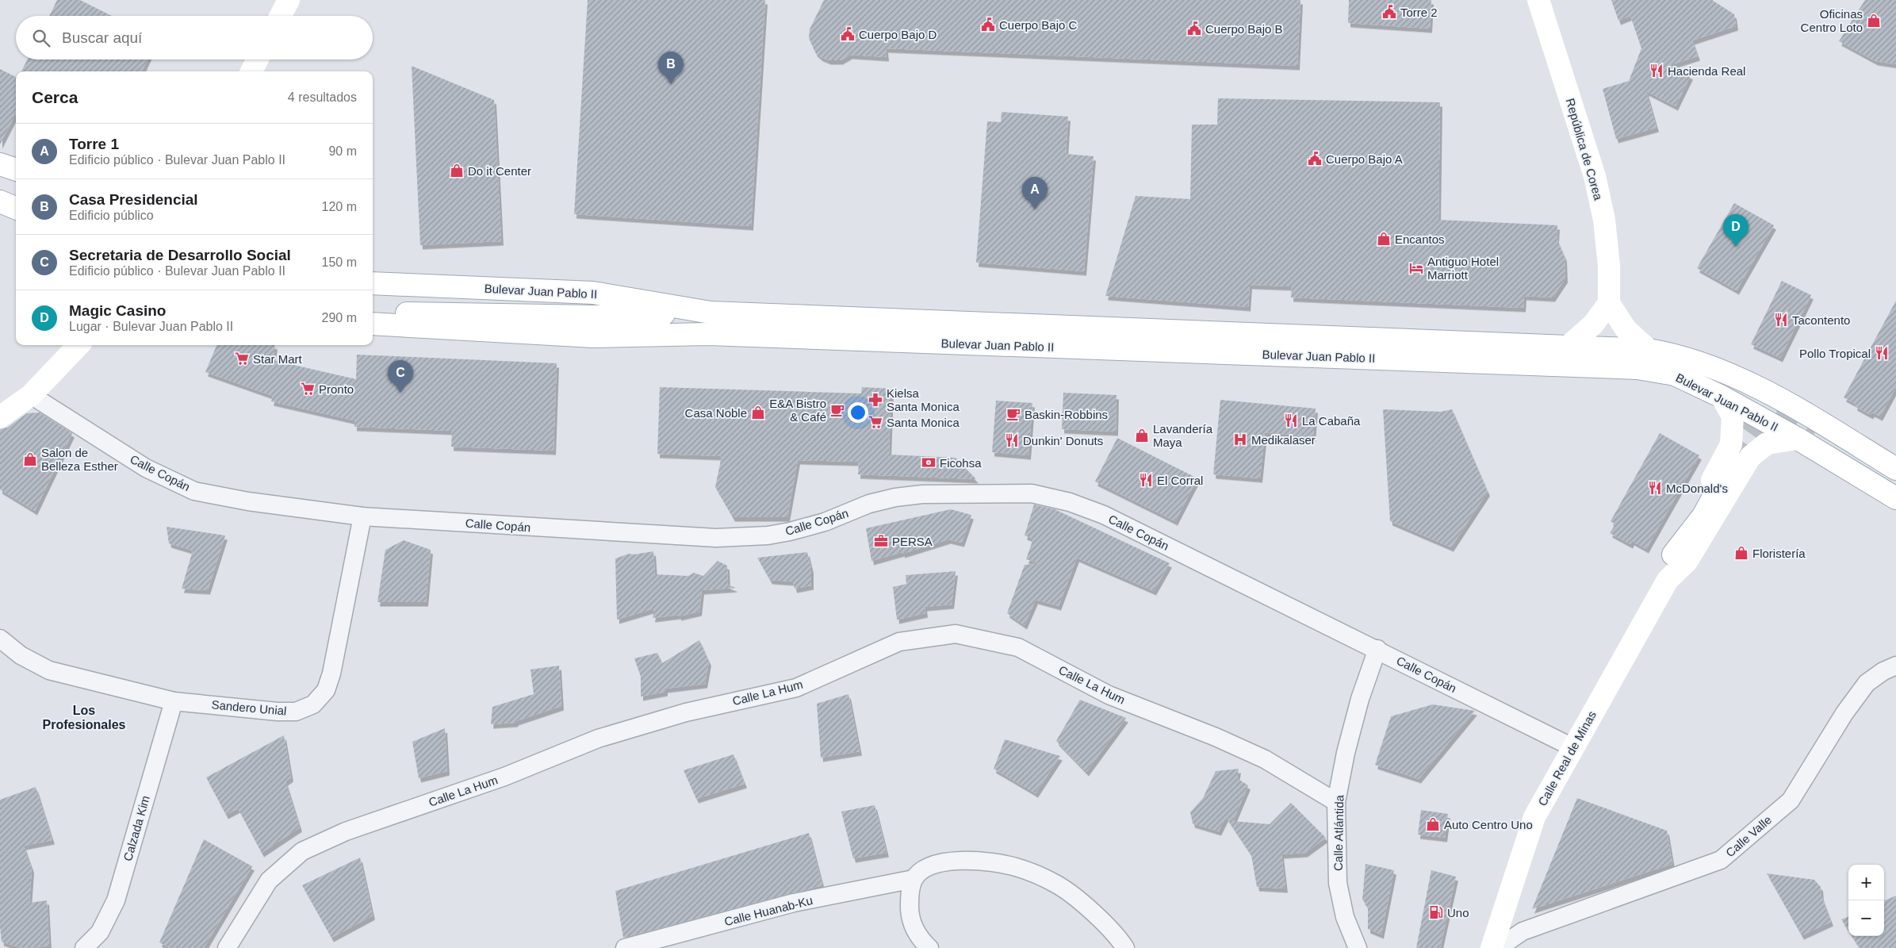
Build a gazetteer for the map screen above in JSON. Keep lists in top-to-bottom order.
{
  "streets": {
    "main road": ["República de Corea", "Bulevar Juan Pablo II", "Calle Real de Minas"],
    "street": [
      "Calle Copán",
      "Calle La Hum",
      "Sandero Unial",
      "Calzada Kim",
      "Calle Atlántida",
      "Calle Valle",
      "Calle Huanab-Ku"
    ]
  },
  "crossings": [
    ["Bulevar Juan Pablo II", "Calle Real de Minas"],
    ["Calle Copán", "Sandero Unial"],
    ["Calle Copán", "Calle Real de Minas"],
    ["Calle Copán", "Calle Atlántida"],
    ["Calle La Hum", "Calle Atlántida"],
    ["Sandero Unial", "Calzada Kim"]
  ],
  "districts": ["Los Profesionales"],
  "places": {
    "public building": [
      "Torre 2",
      "Cuerpo Bajo C",
      "Cuerpo Bajo B",
      "Cuerpo Bajo D",
      "Cuerpo Bajo A"
    ],
    "shop": [
      "Oficinas Centro Loto",
      "Do it Center",
      "Encantos",
      "Casa Noble",
      "Lavandería Maya",
      "Salon de Belleza Esther",
      "Floristería",
      "Auto Centro Uno"
    ],
    "restaurant": [
      "Hacienda Real",
      "Tacontento",
      "Pollo Tropical",
      "La Cabaña",
      "Dunkin' Donuts",
      "El Corral",
      "McDonald's"
    ],
    "hotel": ["Antiguo Hotel Marriott"],
    "supermarket": ["Star Mart", "Pronto", "Santa Monica"],
    "pharmacy": ["Kielsa Santa Monica"],
    "cafe": ["E&A Bistro & Café", "Baskin-Robbins"],
    "hospital": ["Medikalaser"],
    "bank": ["Ficohsa"],
    "office": ["PERSA"],
    "fuel station": ["Uno"]
  },
  "page": {
    "search": "Buscar aquí",
    "pins": [
      "B",
      "A",
      "D",
      "C"
    ],
    "heading": ["Cerca", "4 resultados"],
    "list": [
      {
        "mark": "A",
        "name": "Torre 1",
        "note": "Edificio público · Bulevar Juan Pablo II",
        "value": "90 m"
      },
      {
        "mark": "B",
        "name": "Casa Presidencial",
        "note": "Edificio público",
        "value": "120 m"
      },
      {
        "mark": "C",
        "name": "Secretaria de Desarrollo Social",
        "note": "Edificio público · Bulevar Juan Pablo II",
        "value": "150 m"
      },
      {
        "mark": "D",
        "name": "Magic Casino",
        "note": "Lugar · Bulevar Juan Pablo II",
        "value": "290 m"
      }
    ],
    "map_buttons": ["+", "−"]
  }
}
